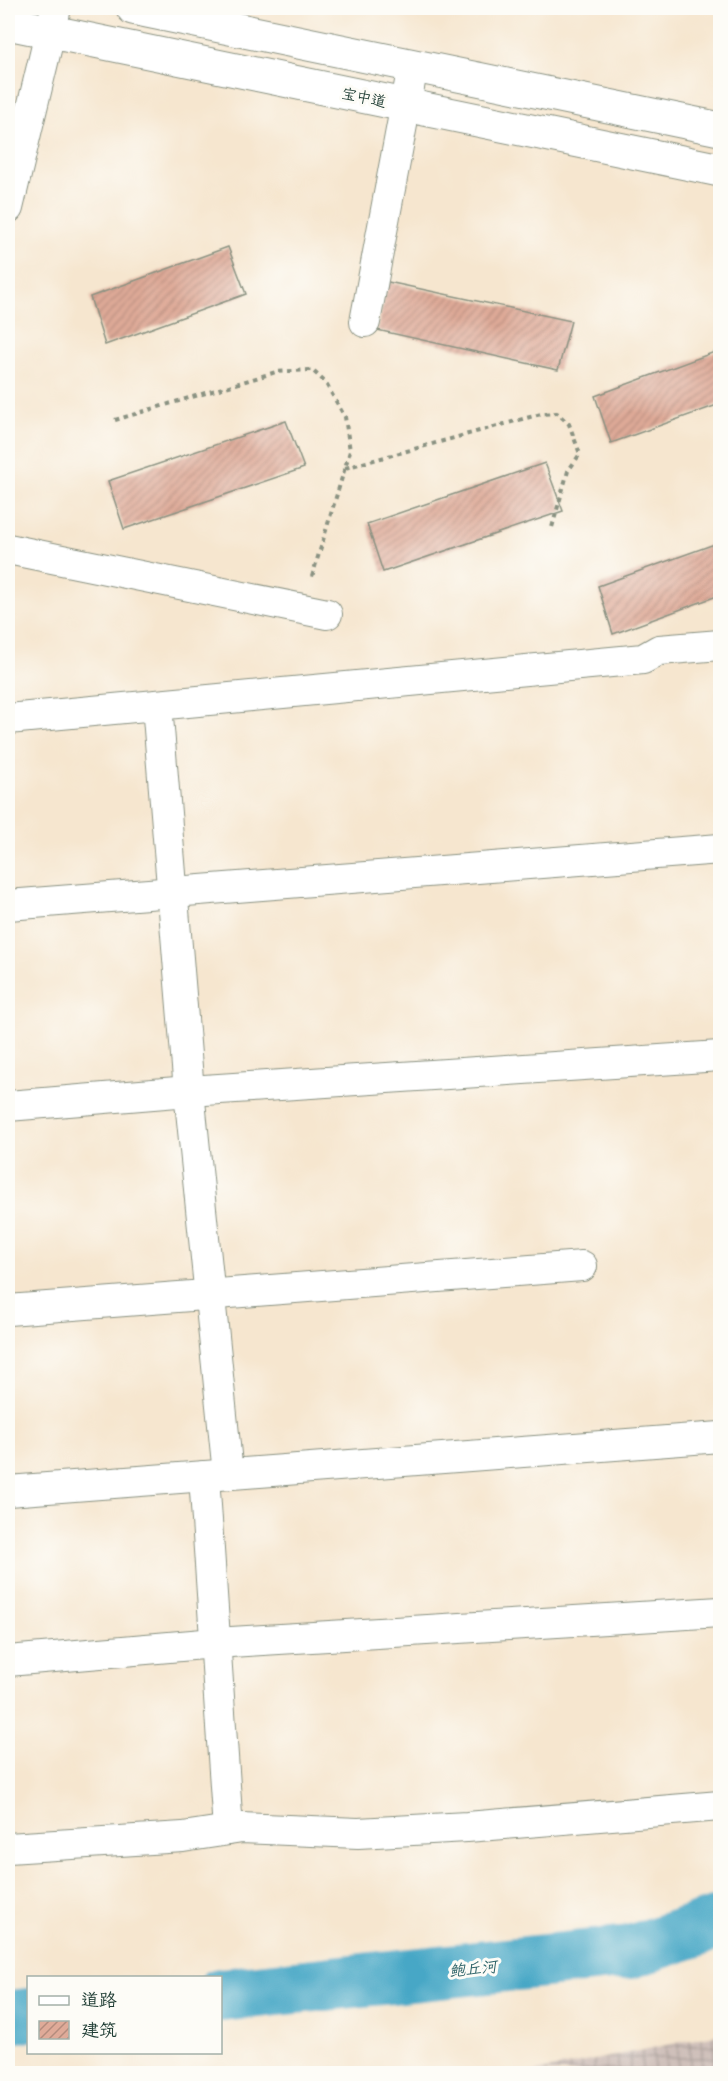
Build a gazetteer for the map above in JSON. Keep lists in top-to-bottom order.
{
  "streets": {
    "street": ["宝中道"]
  },
  "water": ["鲍丘河"],
  "legend": ["道路", "建筑"]
}
